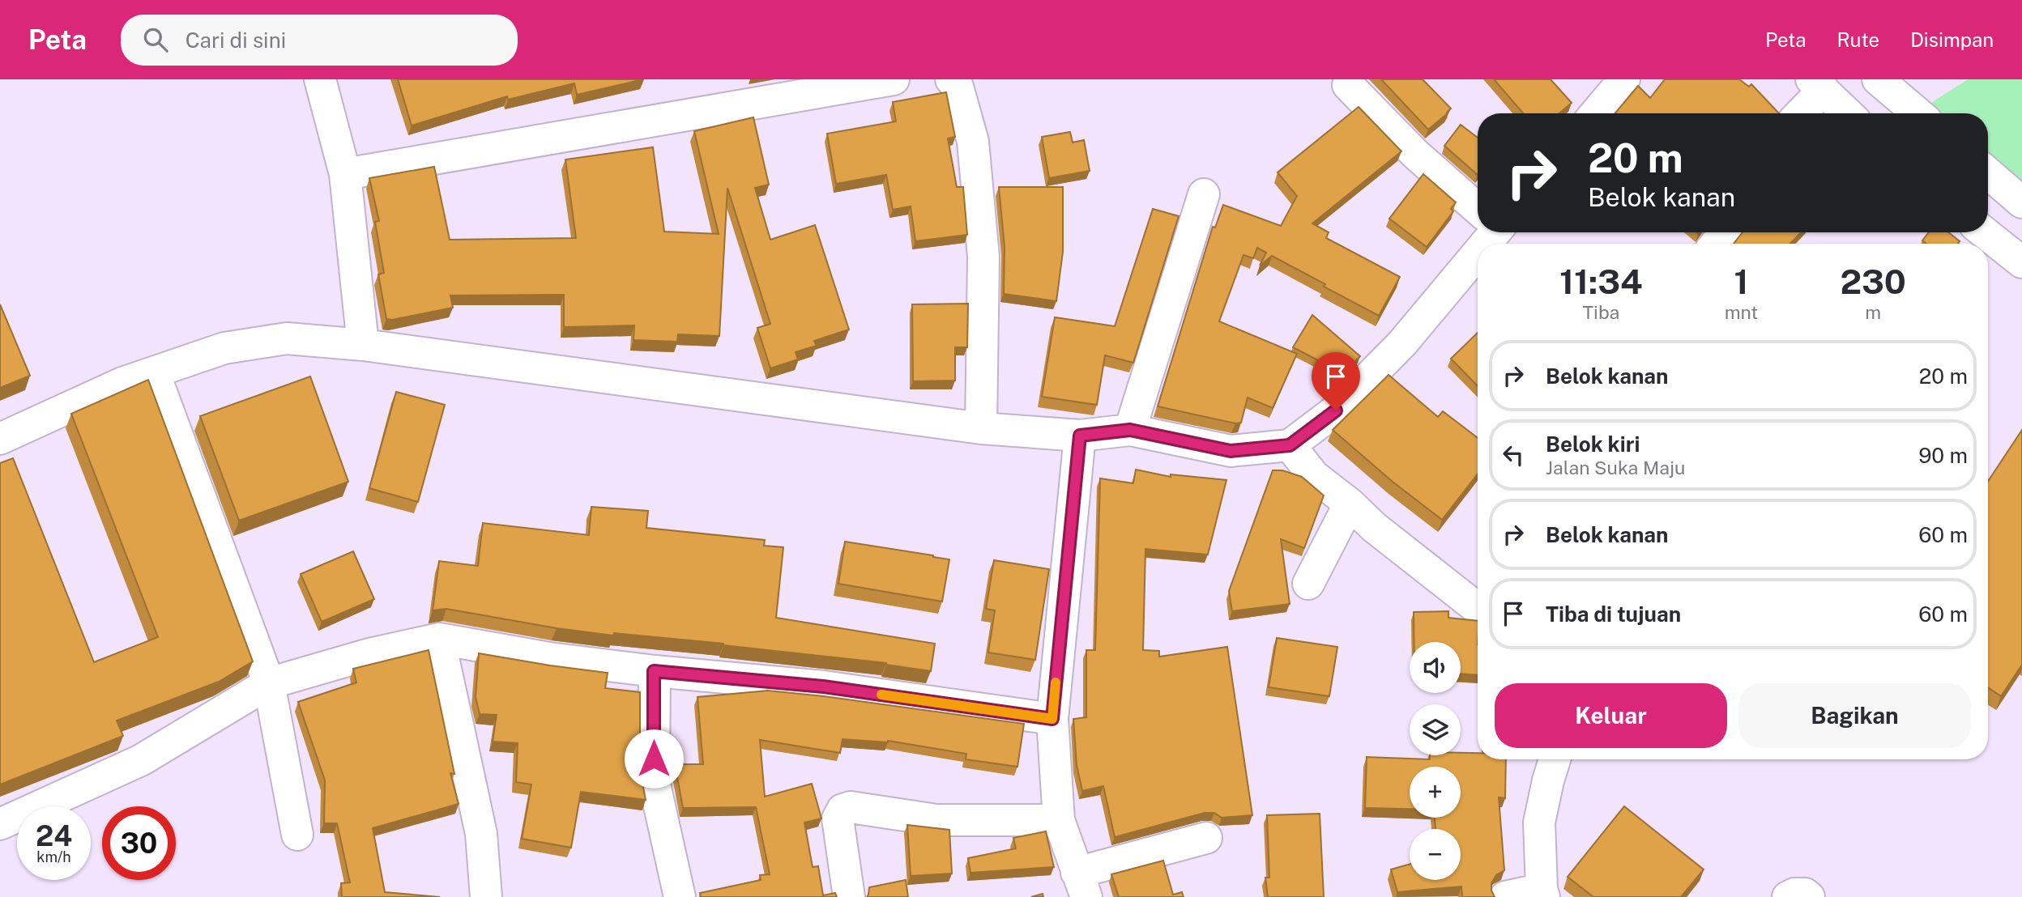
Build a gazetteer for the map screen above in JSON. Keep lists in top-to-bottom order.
{
  "page": {
    "header": "Peta",
    "search": "Cari di sini",
    "nav": ["Peta", "Rute", "Disimpan"],
    "turn": ["20 m", "Belok kanan"],
    "eta": [
      "11:34",
      "Tiba",
      "1",
      "mnt",
      "230",
      "m"
    ],
    "list": [
      {
        "name": "Belok kanan",
        "value": "20 m"
      },
      {
        "name": "Belok kiri",
        "note": "Jalan Suka Maju",
        "value": "90 m"
      },
      {
        "name": "Belok kanan",
        "value": "60 m"
      },
      {
        "name": "Tiba di tujuan",
        "value": "60 m"
      }
    ],
    "map_buttons": ["+", "−"],
    "buttons": ["Keluar", "Bagikan"],
    "speed": "24 km/h",
    "limit": "30"
  }
}
